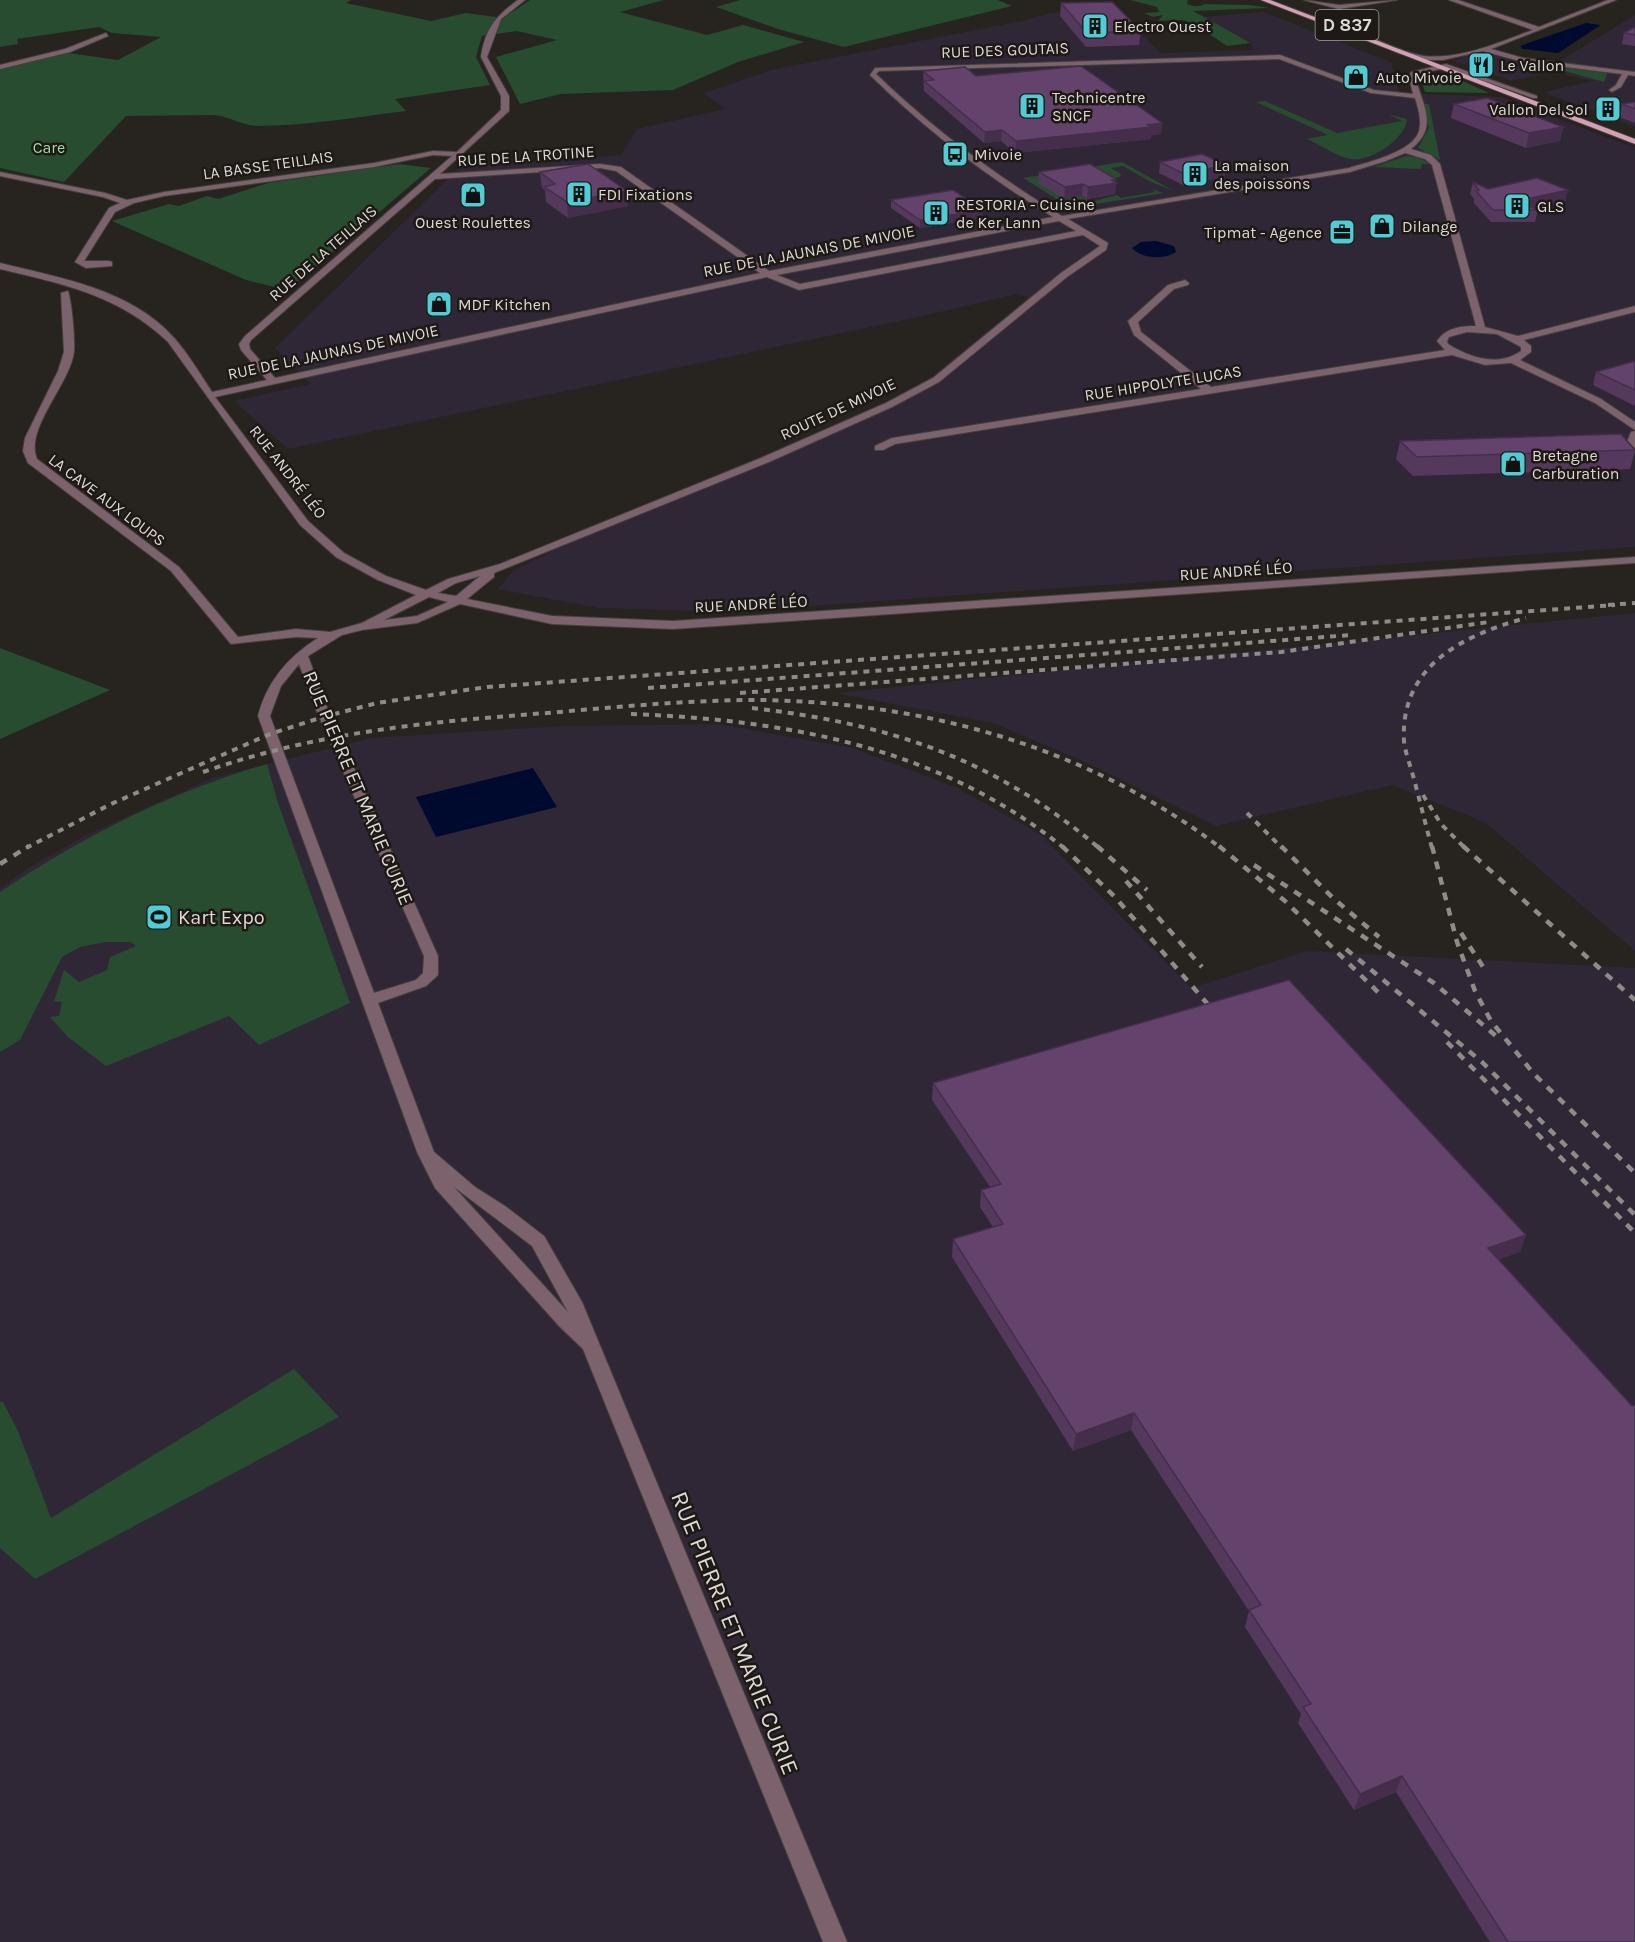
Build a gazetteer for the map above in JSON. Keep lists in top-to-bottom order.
{
  "streets": {
    "main road": ["D 837"],
    "street": [
      "RUE DES GOUTAIS",
      "RUE DE LA TROTINE",
      "LA BASSE TEILLAIS",
      "RUE DE LA JAUNAIS DE MIVOIE",
      "RUE DE LA TEILLAIS",
      "RUE HIPPOLYTE LUCAS",
      "ROUTE DE MIVOIE",
      "RUE ANDRÉ LÉO",
      "LA CAVE AUX LOUPS",
      "RUE PIERRE ET MARIE CURIE"
    ]
  },
  "crossings": [
    ["RUE DES GOUTAIS", "RUE DE LA JAUNAIS DE MIVOIE"],
    ["RUE DES GOUTAIS", "ROUTE DE MIVOIE"],
    ["RUE DE LA TROTINE", "RUE DE LA JAUNAIS DE MIVOIE"],
    ["RUE DE LA TROTINE", "RUE DE LA TEILLAIS"],
    ["RUE DE LA TROTINE", "ROUTE DE MIVOIE"],
    ["LA BASSE TEILLAIS", "RUE DE LA TEILLAIS"],
    ["RUE DE LA JAUNAIS DE MIVOIE", "RUE DE LA TEILLAIS"],
    ["RUE DE LA JAUNAIS DE MIVOIE", "ROUTE DE MIVOIE"],
    ["RUE DE LA JAUNAIS DE MIVOIE", "RUE ANDRÉ LÉO"],
    ["ROUTE DE MIVOIE", "RUE ANDRÉ LÉO"]
  ],
  "parks": ["Care"],
  "places": {
    "building": [
      "Electro Ouest",
      "Technicentre SNCF",
      "Vallon Del Sol",
      "La maison des poissons",
      "FDI Fixations",
      "GLS",
      "RESTORIA - Cuisine de Ker Lann"
    ],
    "restaurant": ["Le Vallon"],
    "shop": [
      "Auto Mivoie",
      "Ouest Roulettes",
      "Dilange",
      "MDF Kitchen",
      "Bretagne Carburation"
    ],
    "bus stop": ["Mivoie"],
    "office": ["Tipmat - Agence"],
    "sports": ["Kart Expo"]
  }
}
